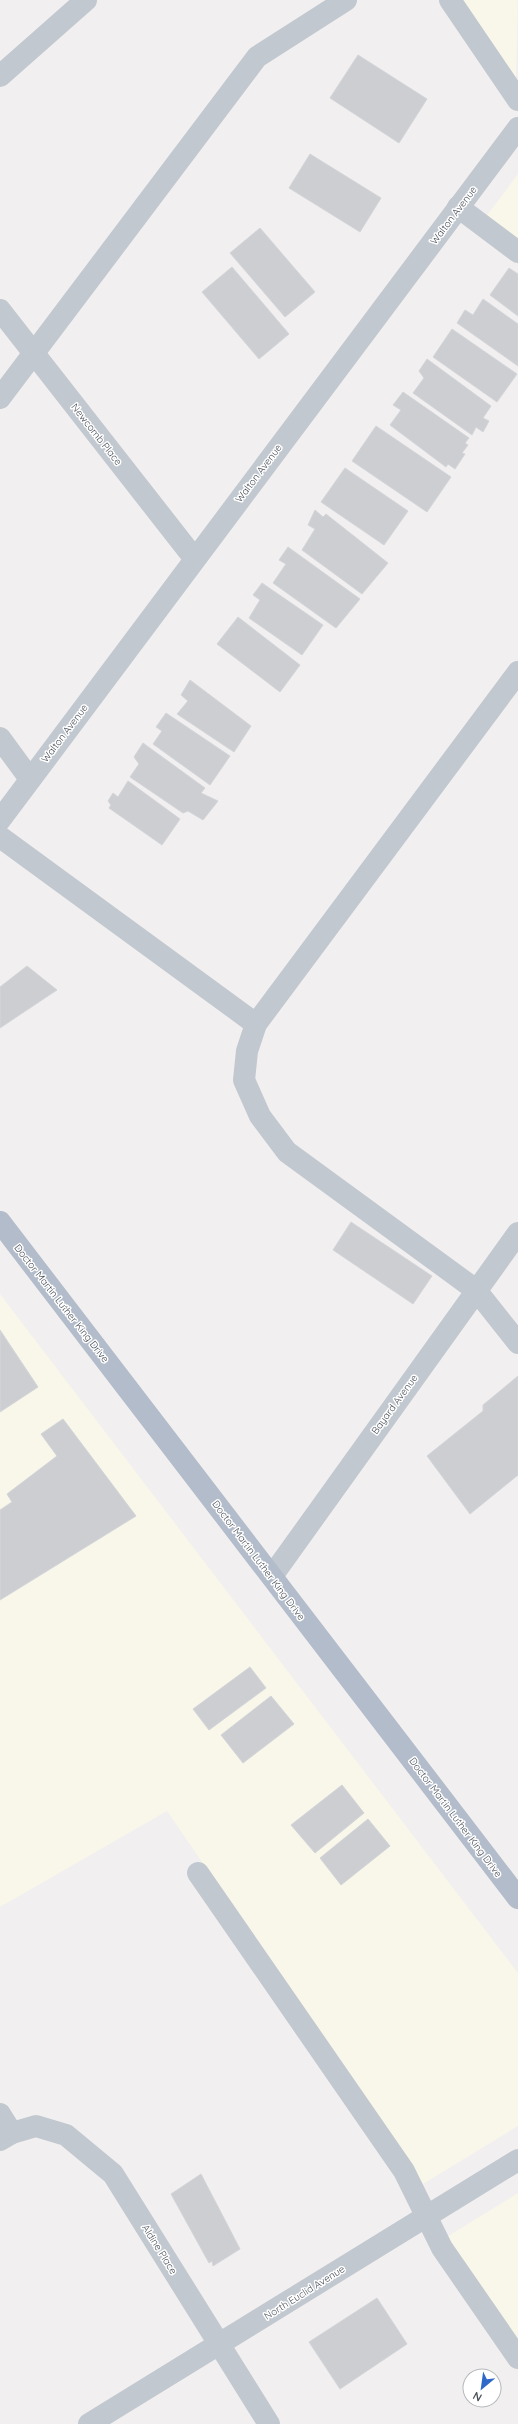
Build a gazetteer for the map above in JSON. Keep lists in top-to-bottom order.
{
  "streets": {
    "main road": ["Doctor Martin Luther King Drive"],
    "street": [
      "Walton Avenue",
      "Newcomb Place",
      "Bayard Avenue",
      "Aldine Place",
      "North Euclid Avenue"
    ]
  },
  "crossings": [
    ["Walton Avenue", "Newcomb Place"],
    ["Doctor Martin Luther King Drive", "Bayard Avenue"],
    ["Aldine Place", "North Euclid Avenue"]
  ],
  "north": "bottom left"
}
